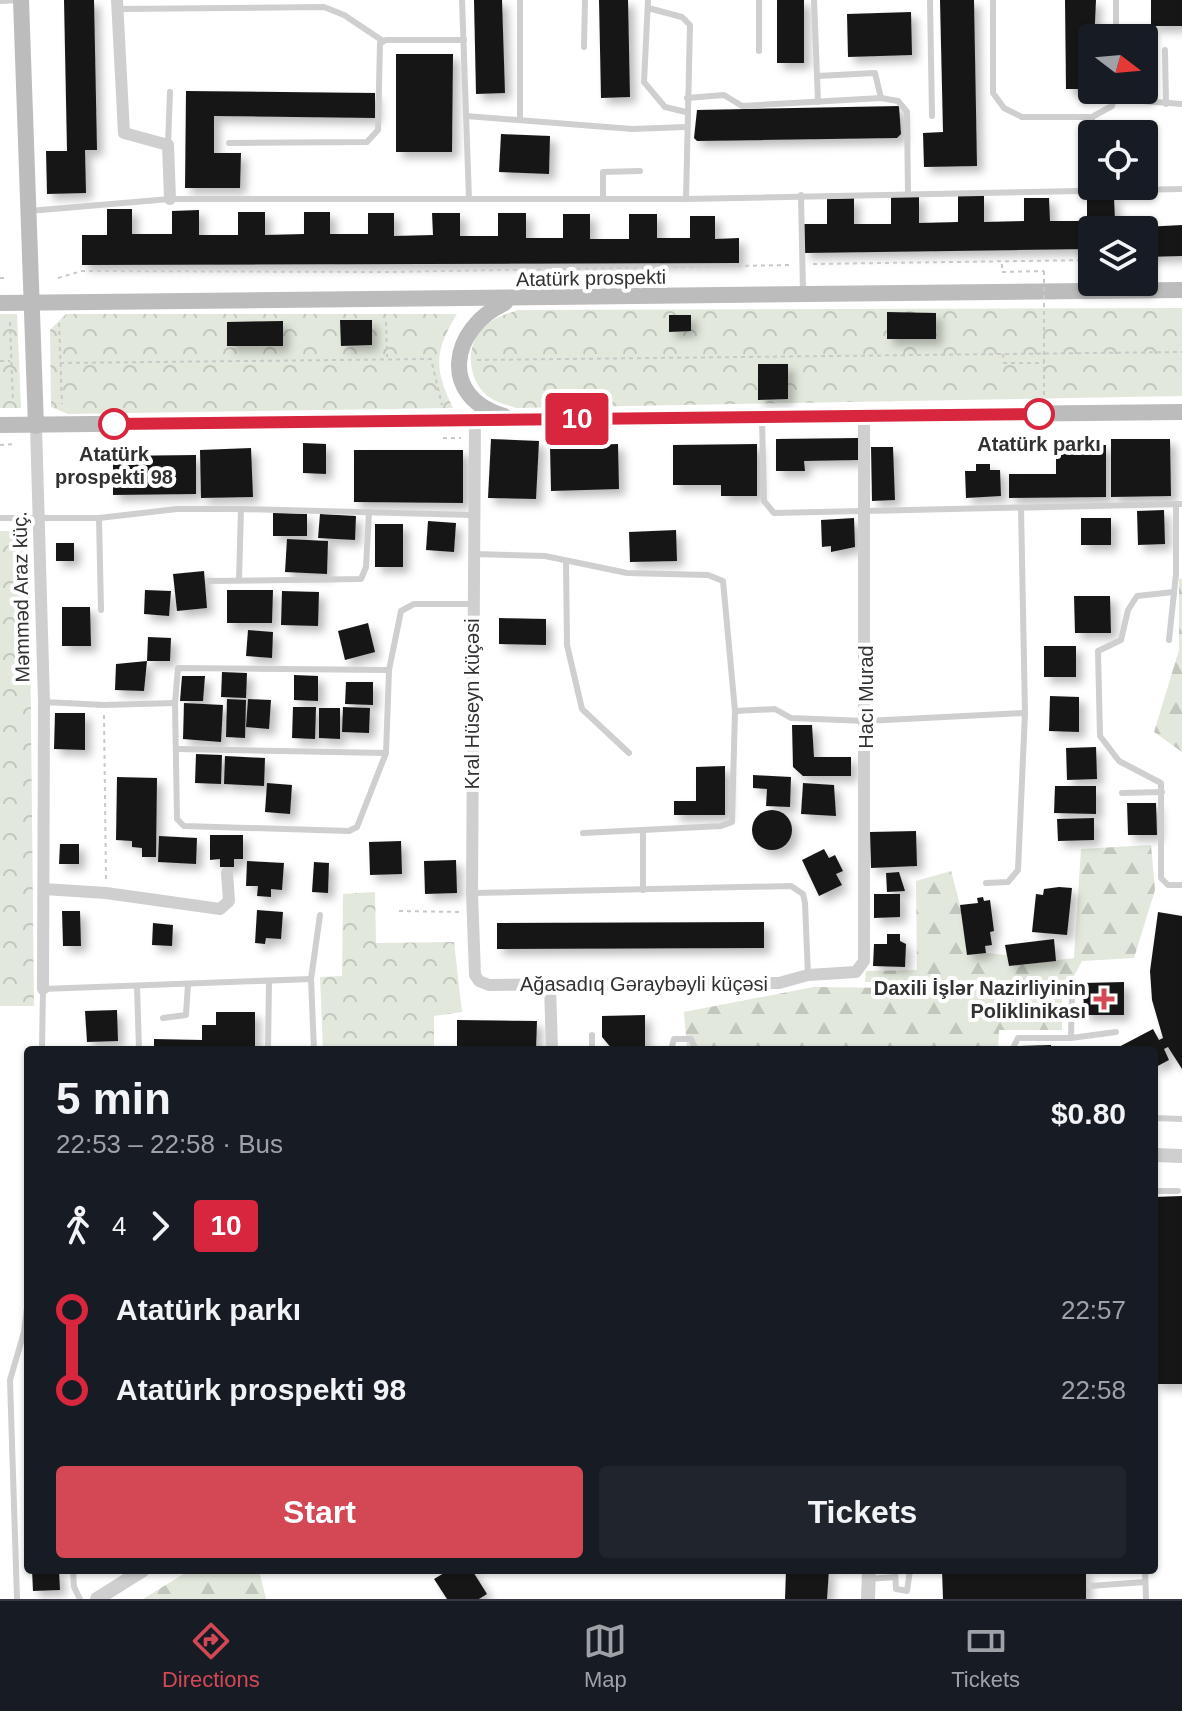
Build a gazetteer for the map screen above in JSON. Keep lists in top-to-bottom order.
{
  "streets": {
    "main road": ["Atatürk prospekti", "Məmməd Araz küç."],
    "street": ["Hacı Murad", "Kral Hüseyn küçəsi", "Ağasadıq Gəraybəyli küçəsi"]
  },
  "crossings": [
    ["Atatürk prospekti", "Məmməd Araz küç."],
    ["Hacı Murad", "Ağasadıq Gəraybəyli küçəsi"],
    ["Kral Hüseyn küçəsi", "Ağasadıq Gəraybəyli küçəsi"]
  ],
  "places": {
    "other": ["Atatürk parkı", "Atatürk prospekti 98"],
    "health": ["Daxili İşlər Nazirliyinin Poliklinikası"]
  },
  "lines": ["bus line 10"],
  "north": "right",
  "page": {
    "on_map": "10",
    "heading": ["5 min", "22:53 – 22:58 · Bus", "$0.80"],
    "legs": ["4", "10"],
    "list": [
      {
        "name": "Atatürk parkı",
        "value": "22:57"
      },
      {
        "name": "Atatürk prospekti 98",
        "value": "22:58"
      }
    ],
    "buttons": ["Start", "Tickets"],
    "tabs": ["Directions", "Map", "Tickets"]
  }
}
